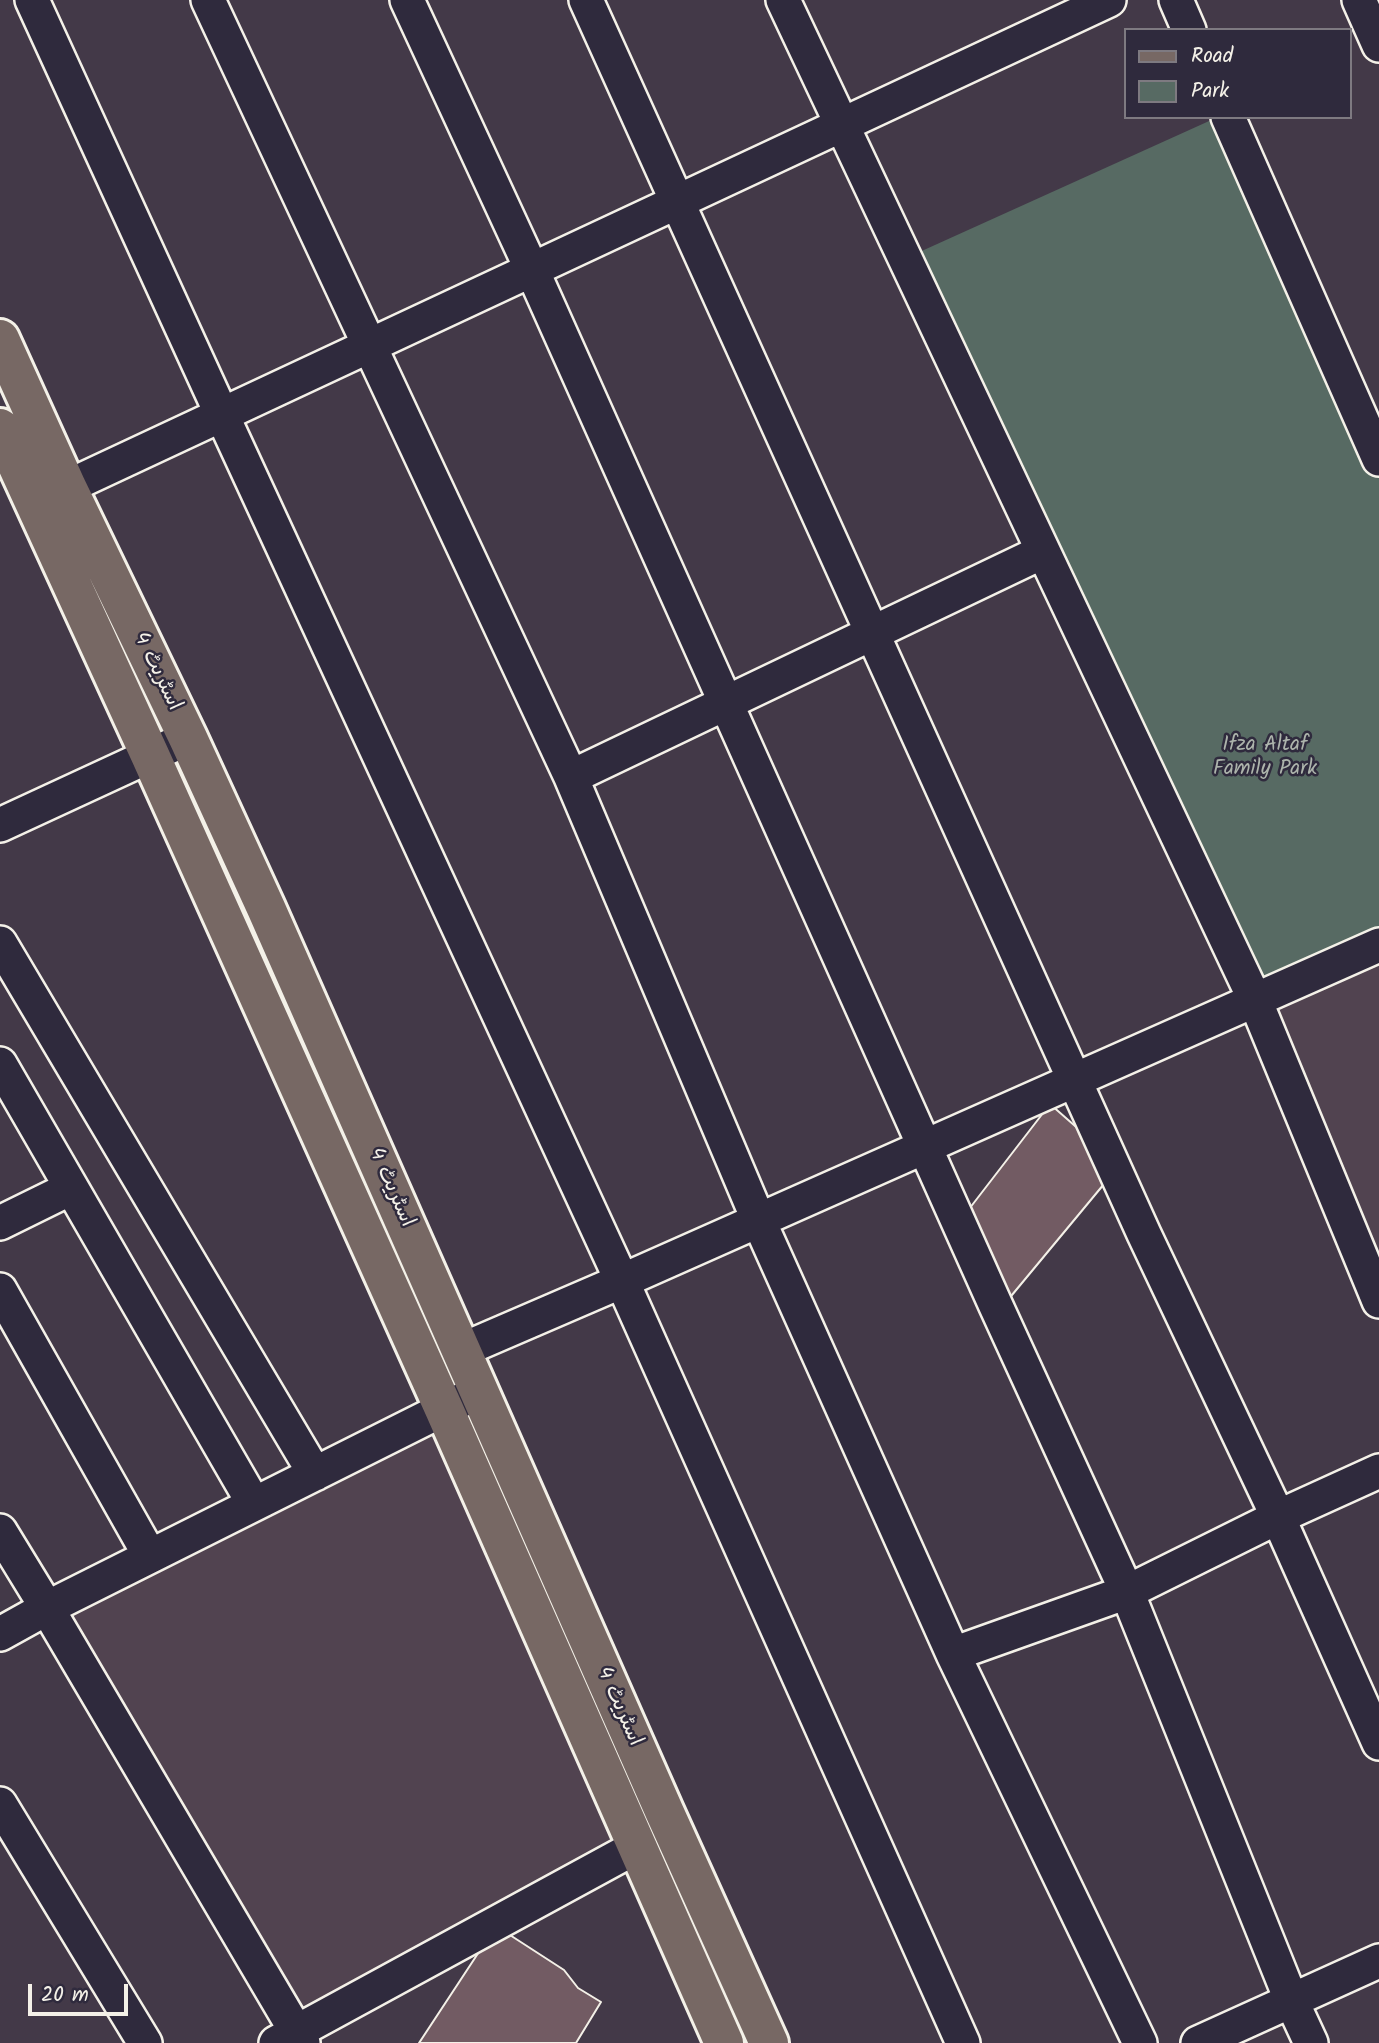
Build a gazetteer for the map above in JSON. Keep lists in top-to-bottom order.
{
  "streets": {
    "main road": ["اسٹریٹ 4"]
  },
  "parks": ["Ifza Altaf Family Park"],
  "legend": ["Road", "Park"],
  "scale_bar": "20 m"
}
